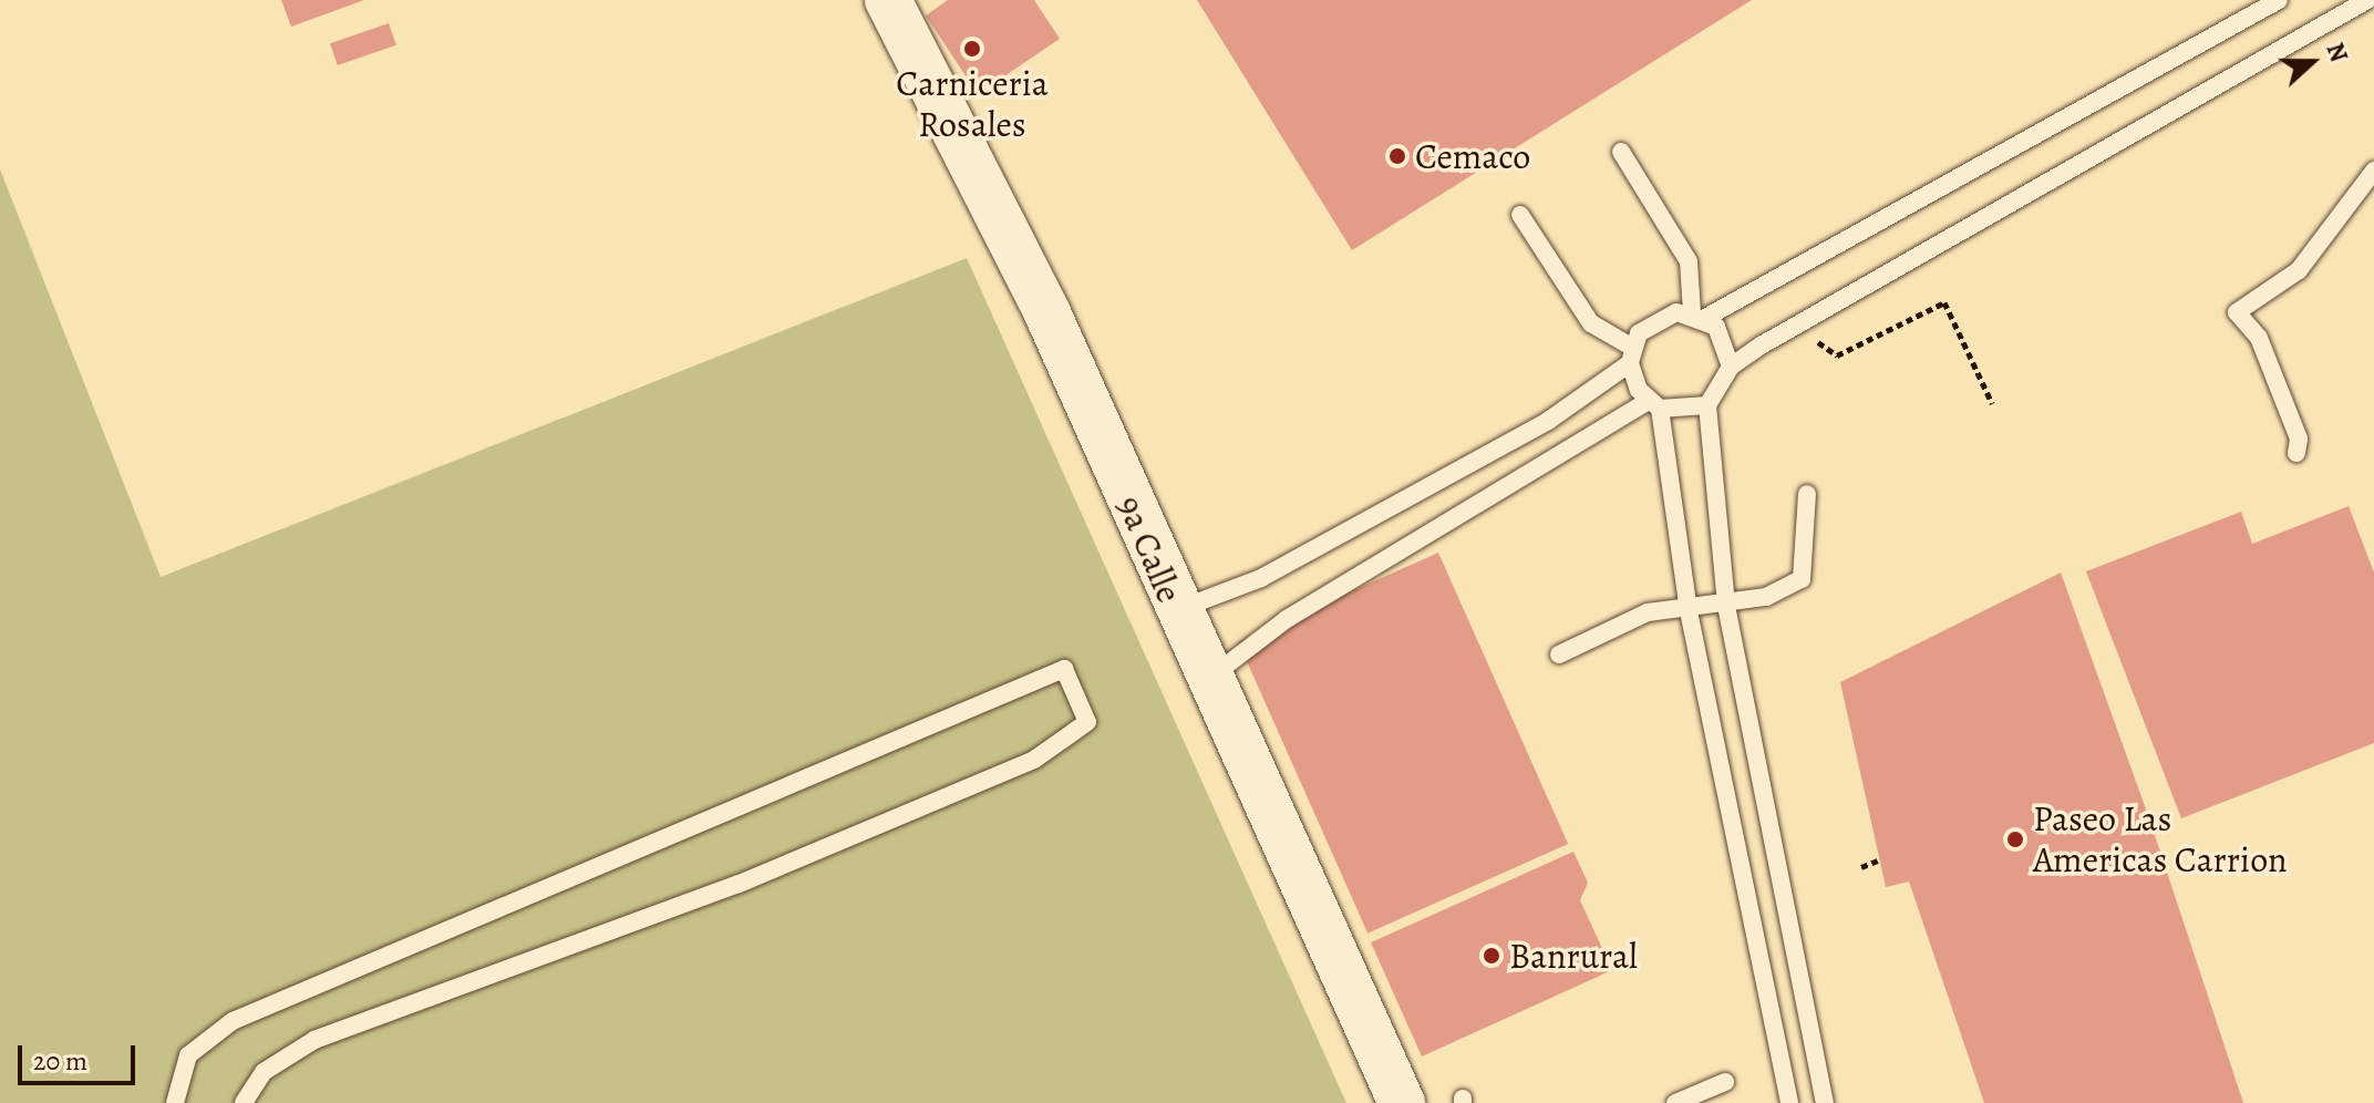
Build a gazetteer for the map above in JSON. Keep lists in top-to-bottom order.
{
  "streets": {
    "street": ["9a Calle"]
  },
  "places": [
    "Carniceria Rosales",
    "Cemaco",
    "Paseo Las Americas Carrion",
    "Banrural"
  ],
  "scale_bar": "20 m",
  "north": "right"
}
